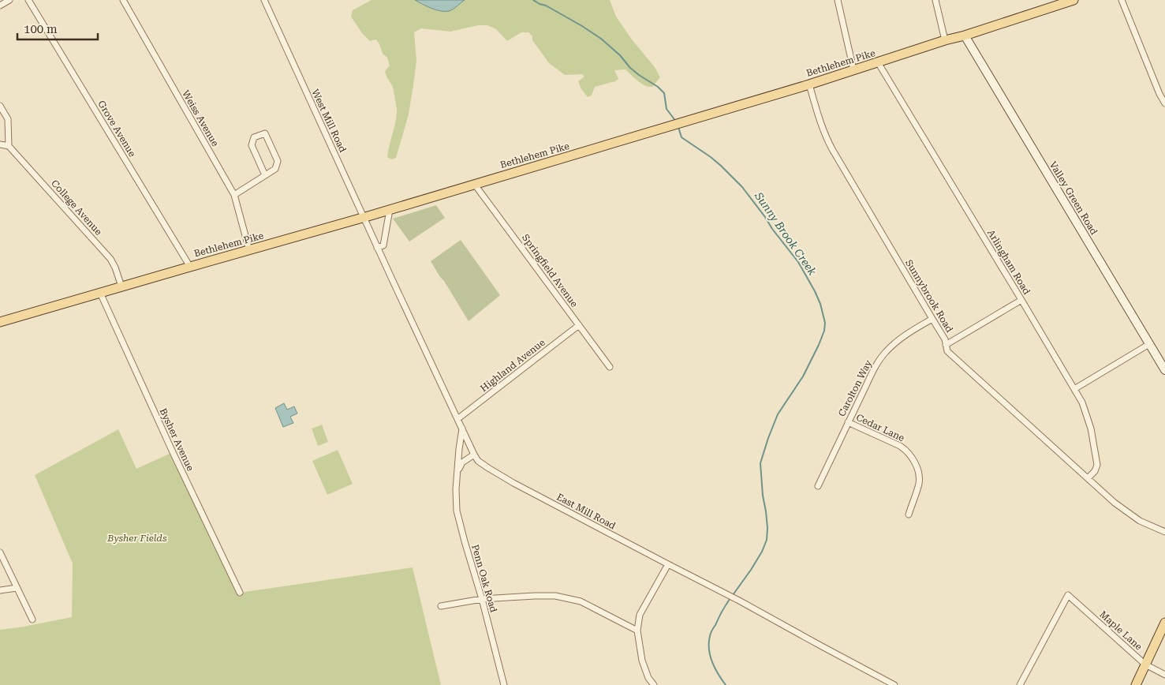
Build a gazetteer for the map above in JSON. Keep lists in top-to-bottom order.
{
  "streets": {
    "main road": ["Bethlehem Pike"],
    "street": [
      "Weiss Avenue",
      "West Mill Road",
      "Grove Avenue",
      "Valley Green Road",
      "College Avenue",
      "Arlingham Road",
      "Springfield Avenue",
      "Sunnybrook Road",
      "Highland Avenue",
      "Carolton Way",
      "Cedar Lane",
      "Bysher Avenue",
      "East Mill Road",
      "Penn Oak Road",
      "Maple Lane"
    ]
  },
  "crossings": [
    ["Bethlehem Pike", "Weiss Avenue"],
    ["Bethlehem Pike", "West Mill Road"],
    ["Bethlehem Pike", "Grove Avenue"],
    ["Bethlehem Pike", "Valley Green Road"],
    ["Bethlehem Pike", "College Avenue"],
    ["Bethlehem Pike", "Arlingham Road"],
    ["Bethlehem Pike", "Springfield Avenue"],
    ["Bethlehem Pike", "Sunnybrook Road"],
    ["Bethlehem Pike", "Bysher Avenue"],
    ["West Mill Road", "East Mill Road"],
    ["Arlingham Road", "Sunnybrook Road"],
    ["Springfield Avenue", "Highland Avenue"],
    ["Sunnybrook Road", "Carolton Way"],
    ["Highland Avenue", "East Mill Road"],
    ["Carolton Way", "Cedar Lane"],
    ["East Mill Road", "Penn Oak Road"]
  ],
  "water": ["Sunny Brook Creek"],
  "parks": ["Bysher Fields"],
  "scale_bar": "100 m"
}
